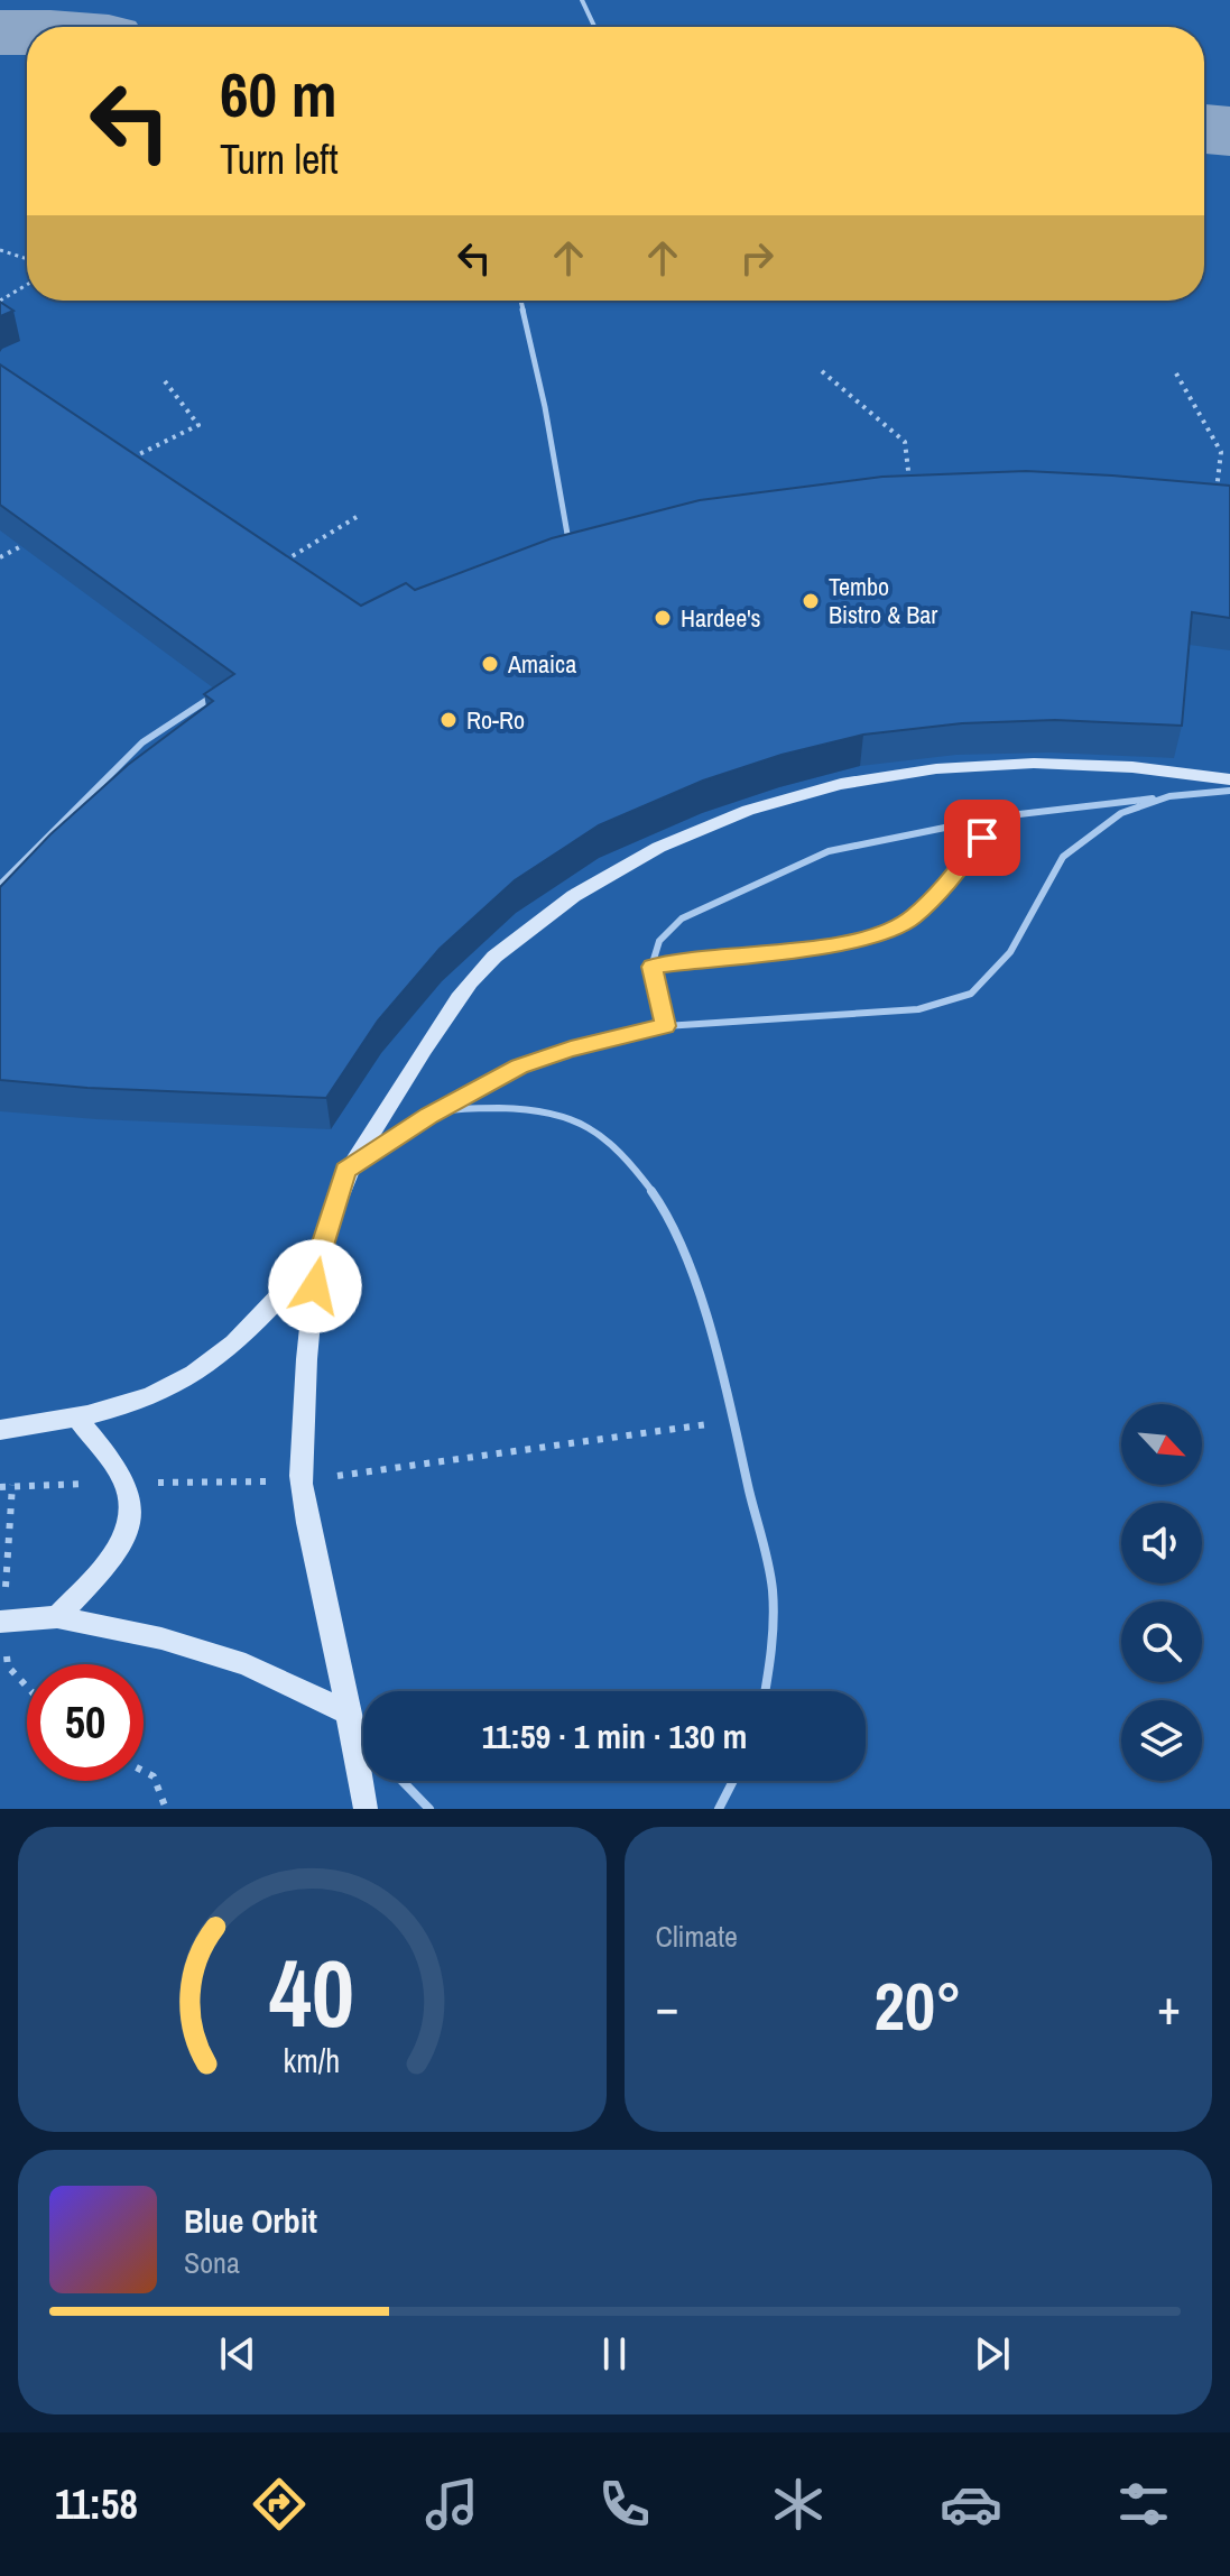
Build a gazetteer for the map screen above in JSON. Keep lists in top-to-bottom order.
{
  "places": [
    "Tembo Bistro & Bar",
    "Hardee's",
    "Amaica",
    "Ro-Ro"
  ],
  "north": "bottom right",
  "page": {
    "turn": ["60 m", "Turn left"],
    "limit": "50",
    "trip": "11:59 · 1 min · 130 m",
    "tile": "Climate",
    "heat": ["−", "20°", "+"],
    "song": ["Blue Orbit", "Sona"],
    "tabs": "11:58",
    "gauge": ["40", "km/h"]
  }
}
